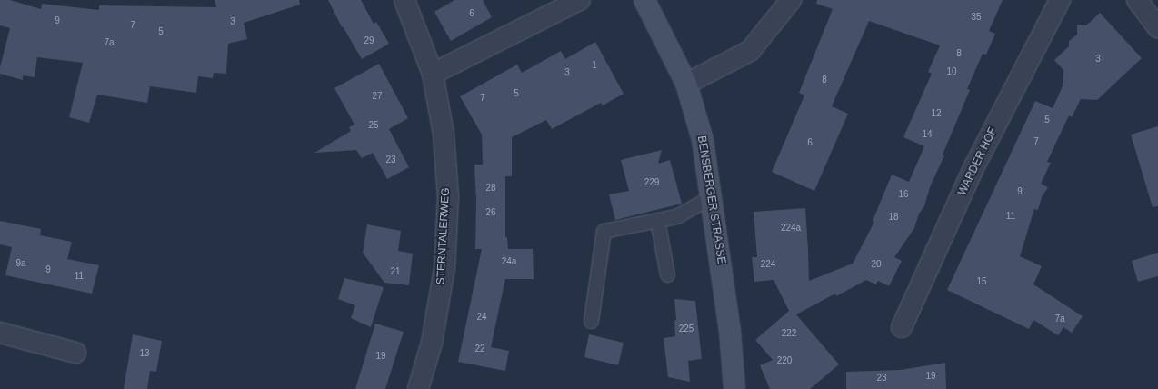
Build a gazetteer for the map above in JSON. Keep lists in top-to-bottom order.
{
  "streets": {
    "main road": ["BENSBERGER STRASSE"],
    "street": ["WARDER HOF", "STERNTALERWEG"]
  },
  "house_numbers": [
    "6",
    "35",
    "9",
    "3",
    "7",
    "5",
    "29",
    "7a",
    "8",
    "3",
    "1",
    "10",
    "3",
    "8",
    "5",
    "27",
    "7",
    "12",
    "5",
    "25",
    "14",
    "7",
    "6",
    "23",
    "229",
    "28",
    "9",
    "16",
    "26",
    "11",
    "18",
    "224a",
    "24a",
    "9a",
    "224",
    "20",
    "9",
    "21",
    "11",
    "15",
    "24",
    "7a",
    "225",
    "222",
    "22",
    "13",
    "19",
    "220",
    "19",
    "23"
  ]
}
